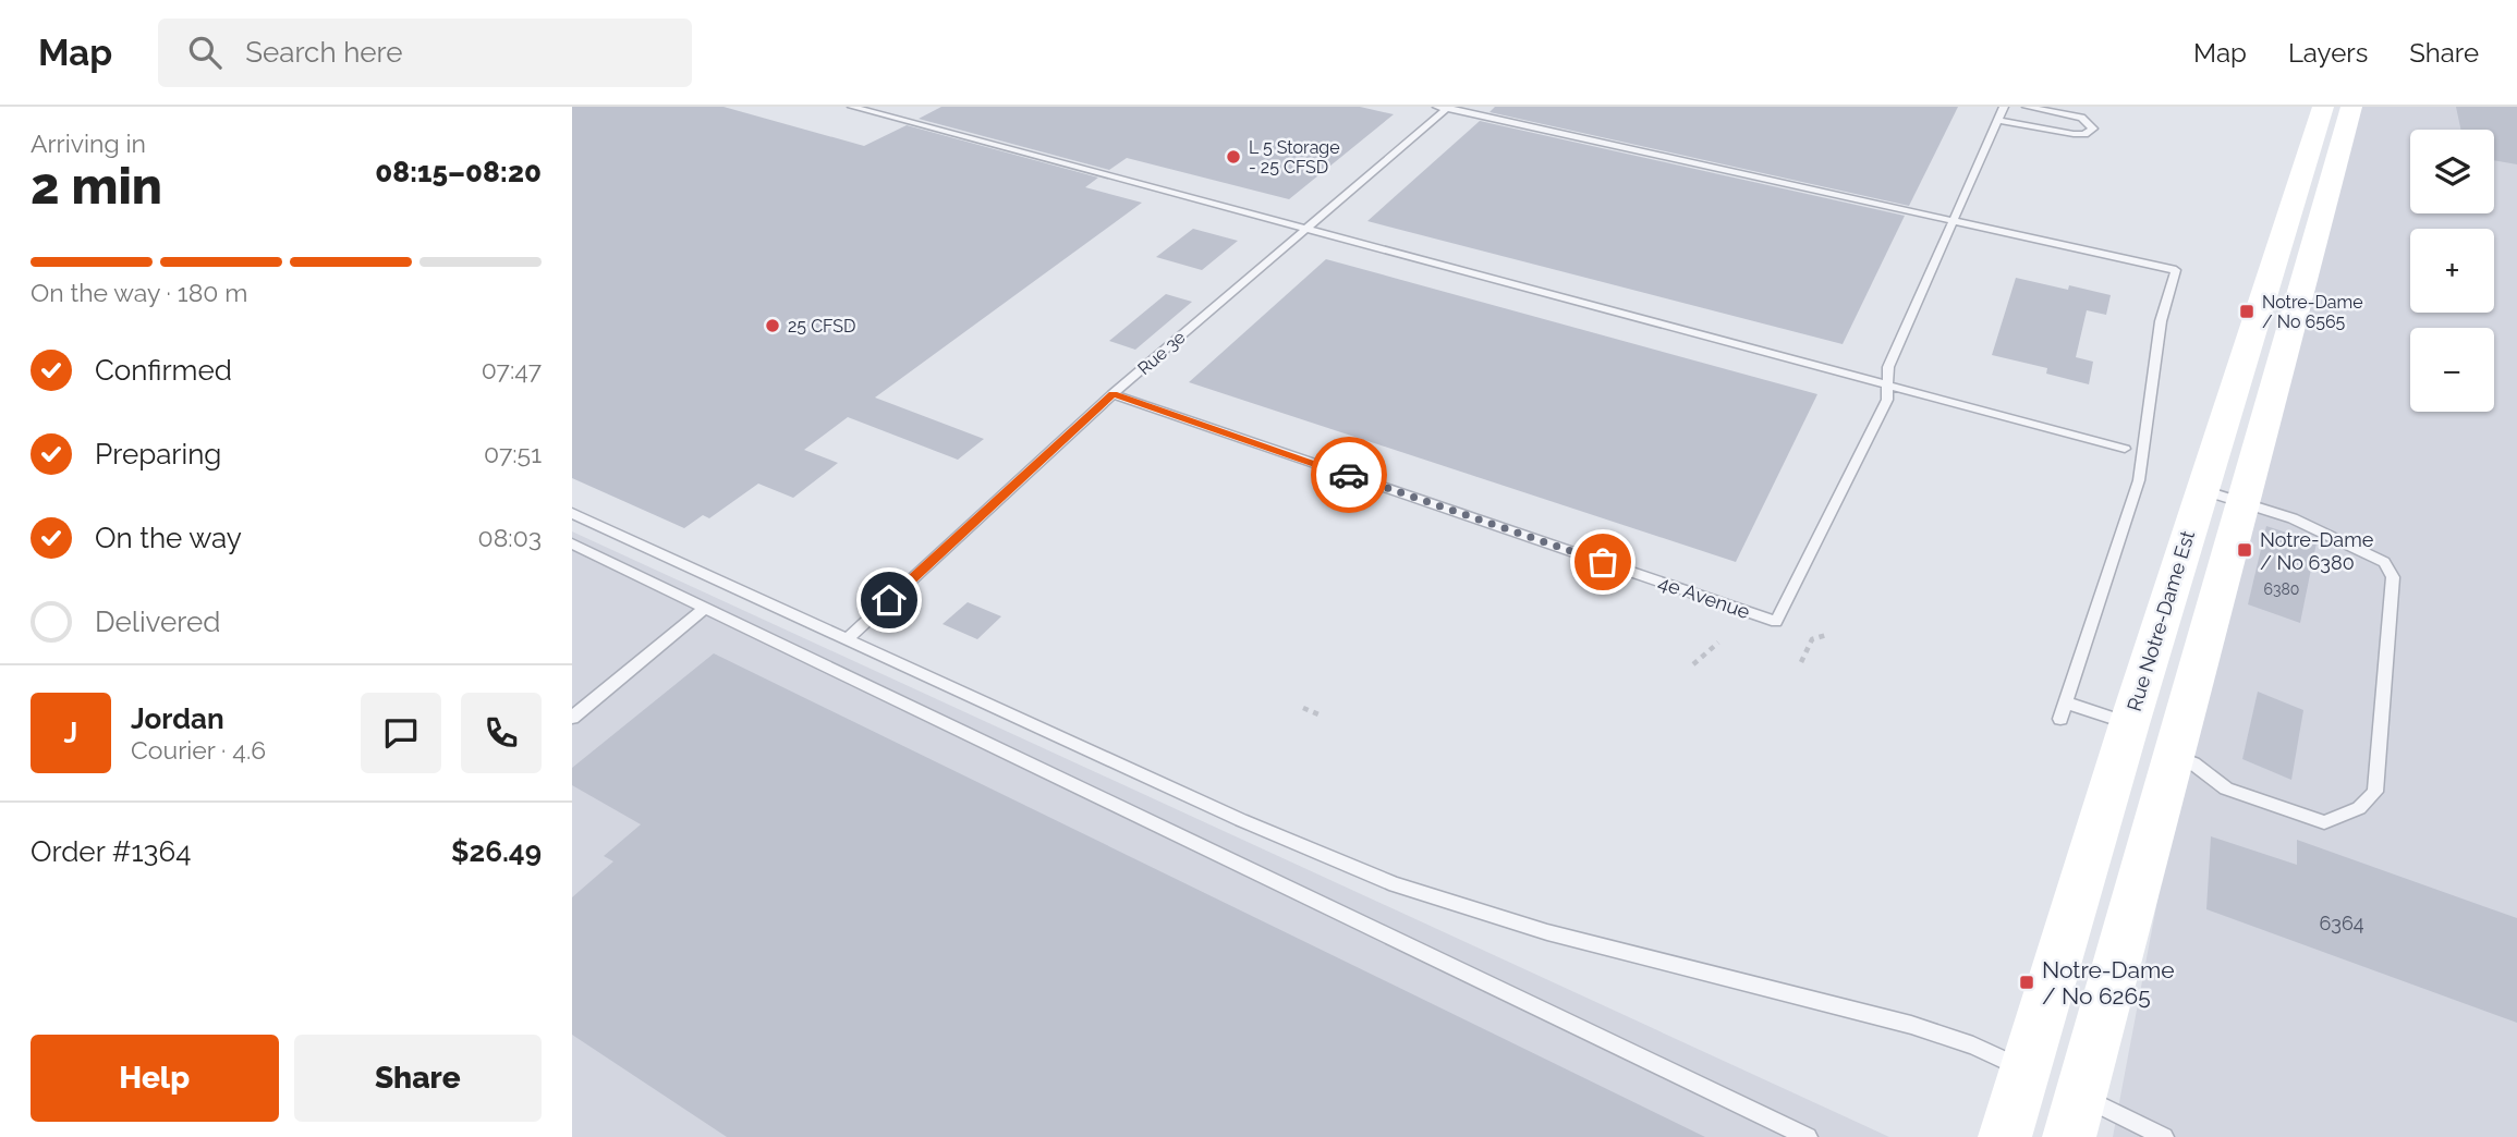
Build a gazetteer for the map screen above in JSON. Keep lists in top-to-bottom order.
{
  "streets": {
    "main road": ["Rue Notre-Dame Est"],
    "lane": ["Rue 3e", "4e Avenue"]
  },
  "crossings": [
    ["Rue 3e", "4e Avenue"]
  ],
  "places": {
    "other": ["L 5 Storage - 25 CFSD", "25 CFSD"],
    "transit": ["Notre-Dame / No 6565", "Notre-Dame / No 6380", "Notre-Dame / No 6265"]
  },
  "house_numbers": ["6380", "6364"],
  "page": {
    "header": "Map",
    "search": "Search here",
    "nav": ["Map", "Layers", "Share"],
    "heading": ["2 min", "Arriving in", "08:15–08:20"],
    "panel": [
      "Jordan",
      "Courier · 4.6",
      "Order #1364",
      "$26.49"
    ],
    "map_buttons": ["+", "−"],
    "bar": "On the way · 180 m",
    "list": [
      ["Confirmed", "07:47"],
      ["Preparing", "07:51"],
      ["On the way", "08:03"],
      "Delivered"
    ],
    "round": "J",
    "buttons": ["Help", "Share"]
  }
}
